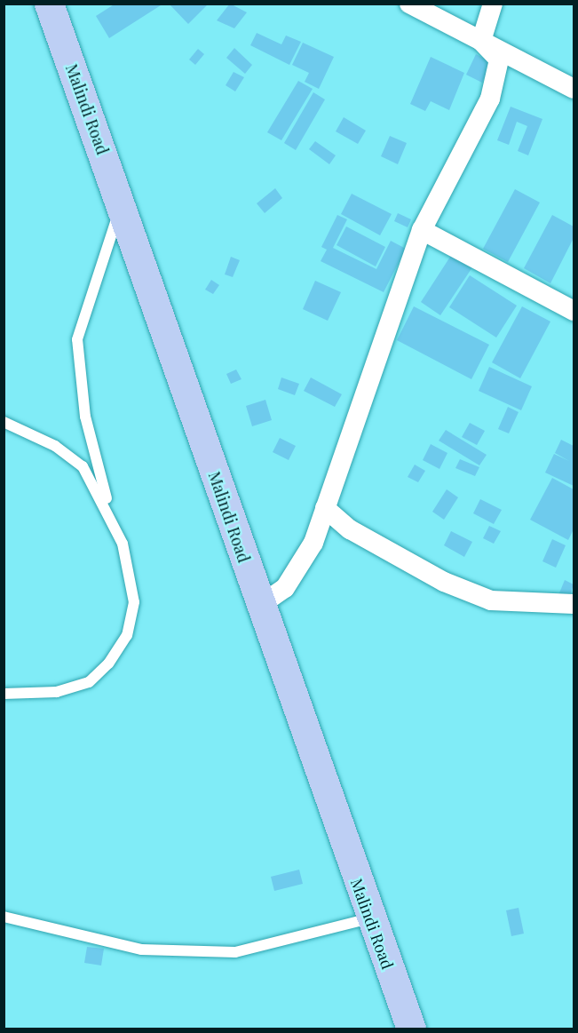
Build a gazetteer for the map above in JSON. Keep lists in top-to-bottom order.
{
  "streets": {
    "highway": ["Malindi Road"]
  }
}
